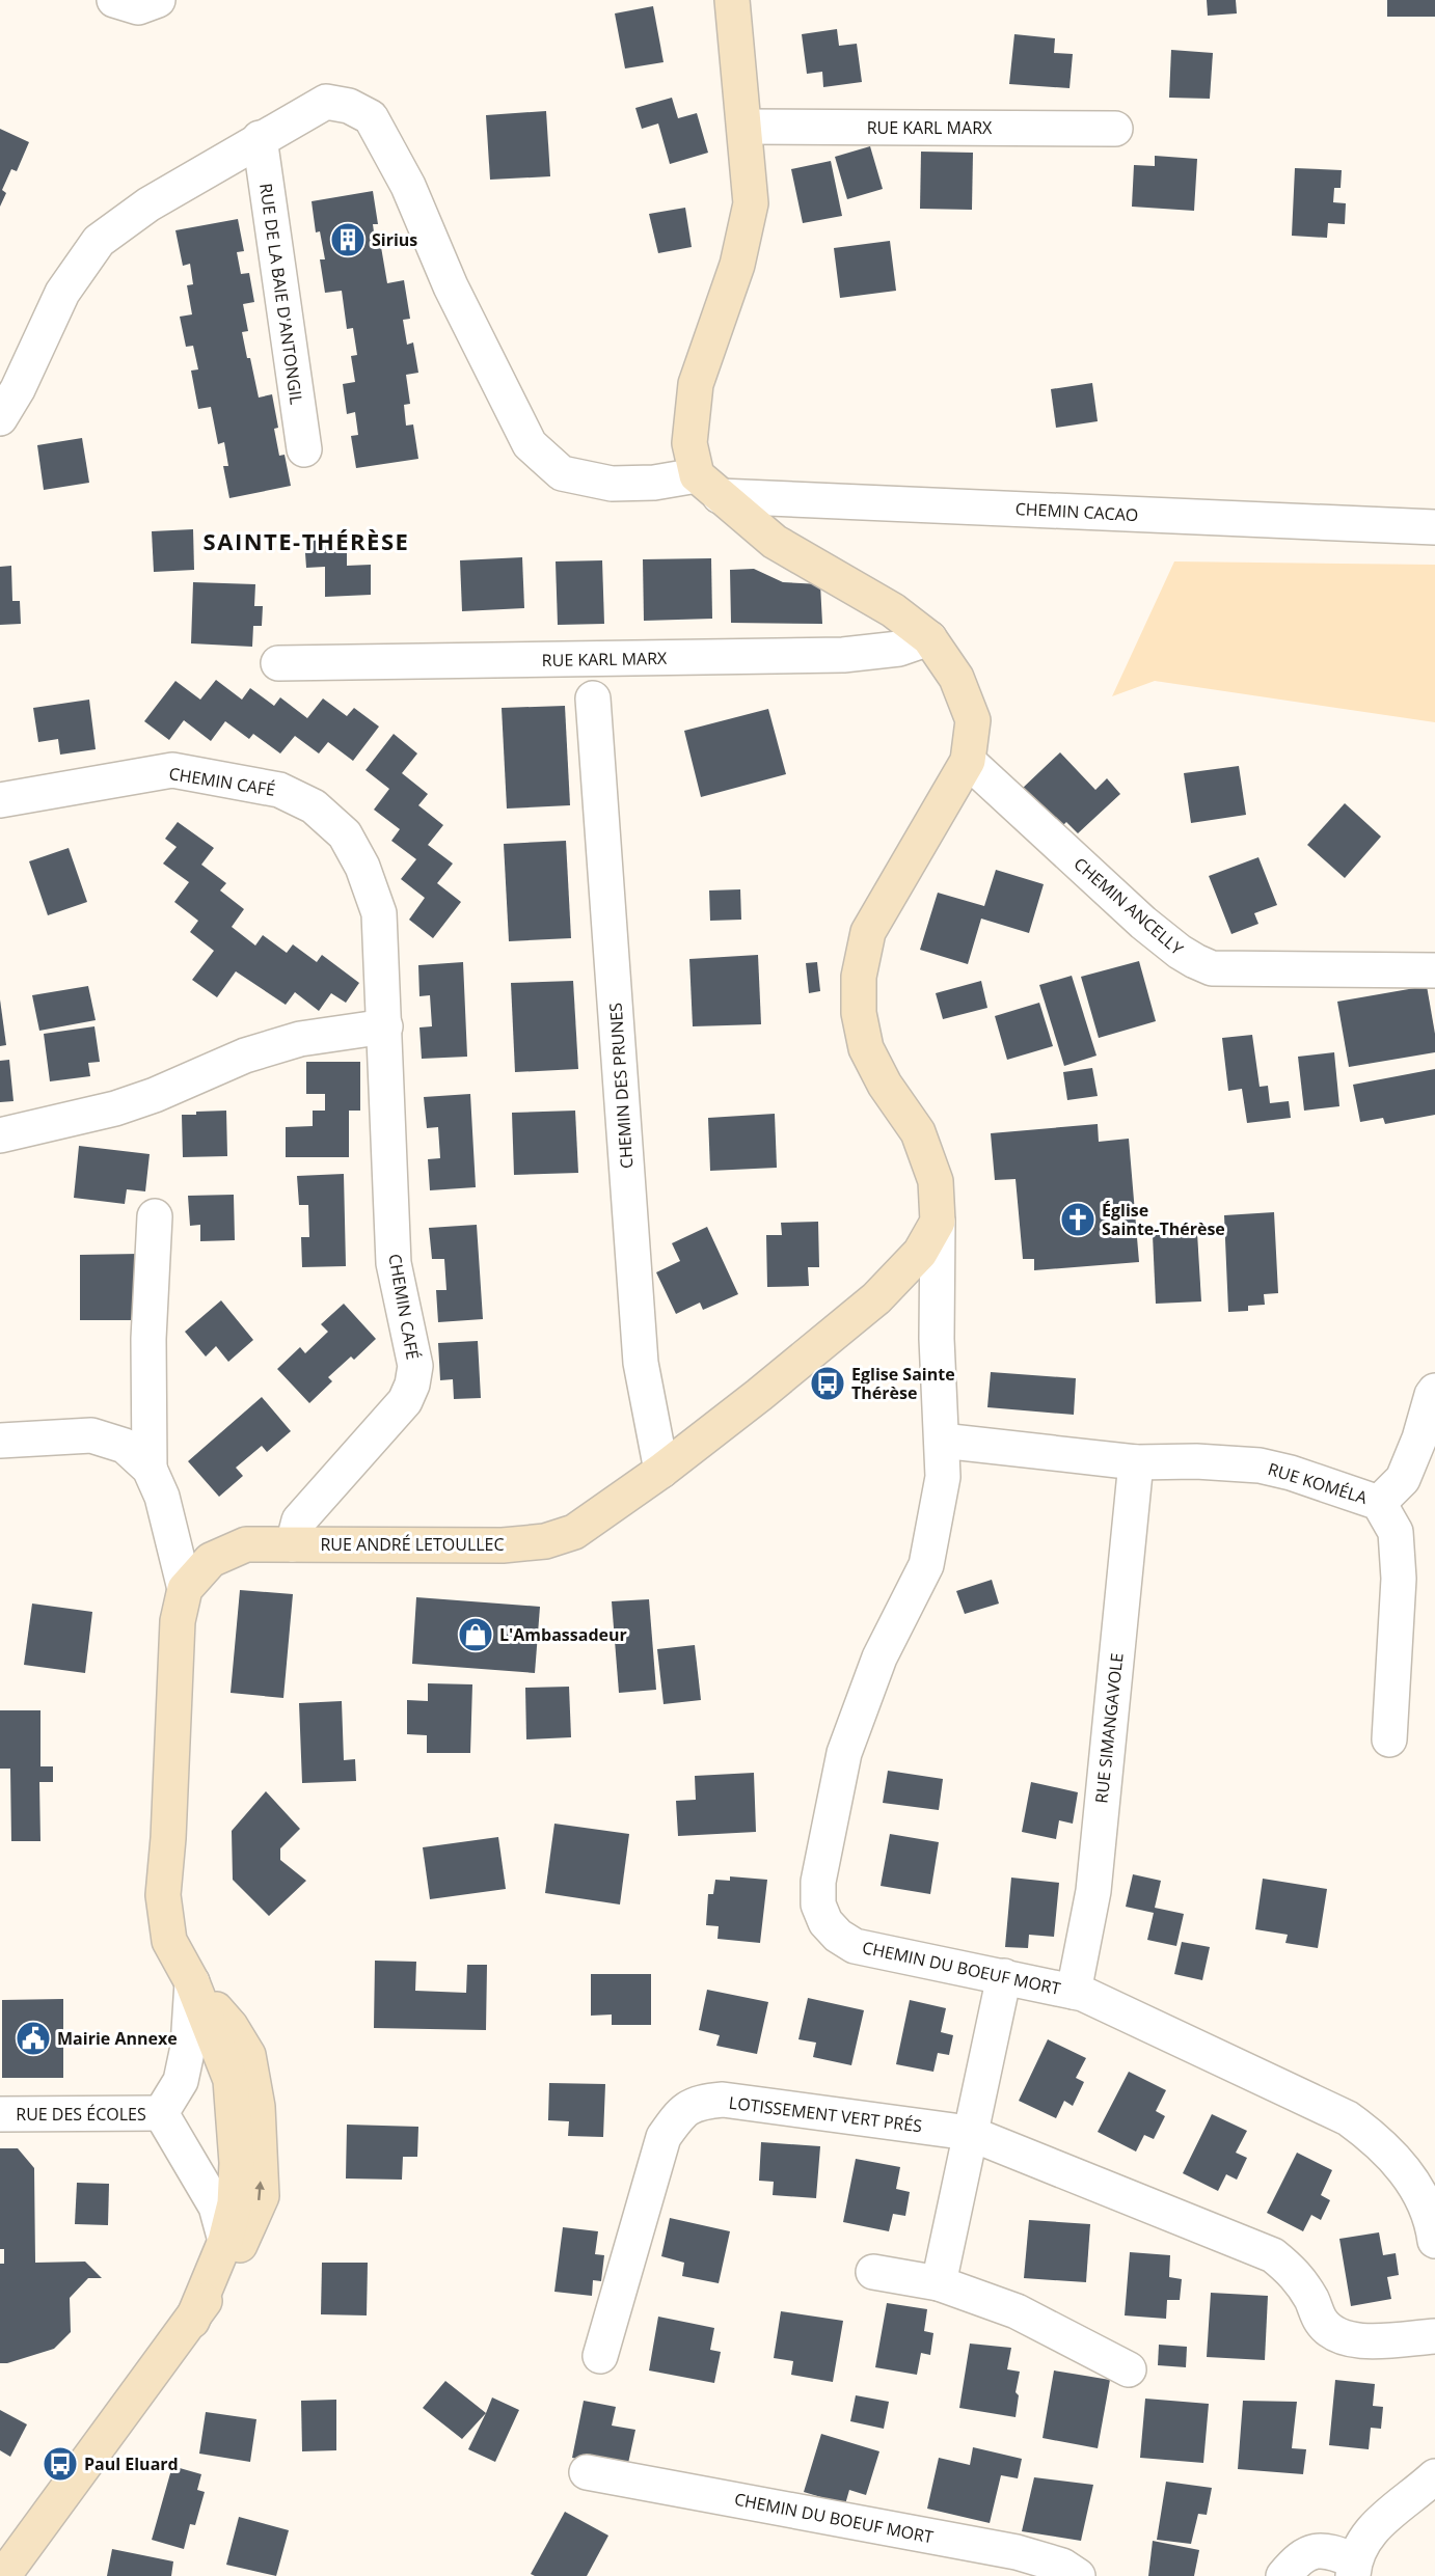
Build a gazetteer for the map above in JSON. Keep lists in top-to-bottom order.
{
  "streets": {
    "main road": ["RUE ANDRÉ LETOULLEC"],
    "street": [
      "RUE KARL MARX",
      "RUE DE LA BAIE D'ANTONGIL",
      "CHEMIN CACAO",
      "CHEMIN CAFÉ",
      "CHEMIN ANCELLY",
      "CHEMIN DES PRUNES",
      "RUE KOMÉLA",
      "RUE SIMANGAVOLE",
      "CHEMIN DU BOEUF MORT",
      "RUE DES ÉCOLES",
      "LOTISSEMENT VERT PRÉS"
    ]
  },
  "crossings": [
    ["CHEMIN CAFÉ", "RUE ANDRÉ LETOULLEC"],
    ["CHEMIN DES PRUNES", "RUE ANDRÉ LETOULLEC"],
    ["RUE KOMÉLA", "RUE SIMANGAVOLE"],
    ["RUE KOMÉLA", "CHEMIN DU BOEUF MORT"],
    ["RUE ANDRÉ LETOULLEC", "CHEMIN DU BOEUF MORT"],
    ["RUE SIMANGAVOLE", "CHEMIN DU BOEUF MORT"]
  ],
  "districts": ["SAINTE-THÉRÈSE"],
  "places": {
    "building": ["Sirius"],
    "church": ["Église Sainte-Thérèse"],
    "bus stop": ["Eglise Sainte Thérèse", "Paul Eluard"],
    "shop": ["L'Ambassadeur"],
    "public building": ["Mairie Annexe"]
  }
}
